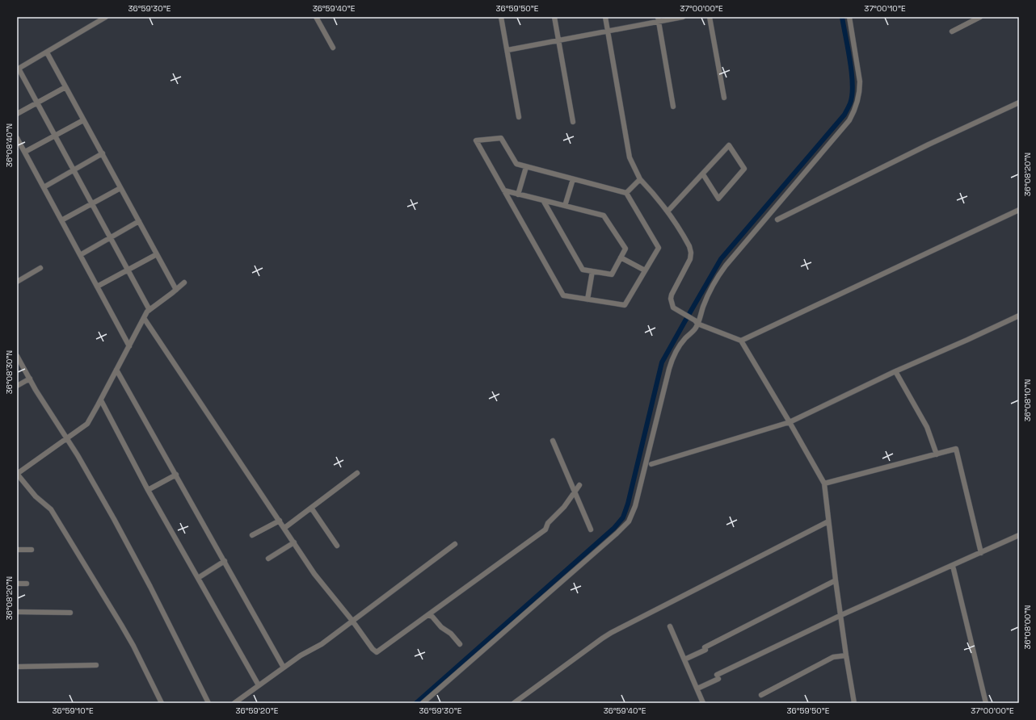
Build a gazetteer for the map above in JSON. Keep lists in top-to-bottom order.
{
  "coordinates": [
    "36°59'30\"E",
    "36°59'40\"E",
    "36°59'50\"E",
    "37°00'00\"E",
    "37°00'10\"E",
    "36°08'40\"N",
    "36°08'20\"N",
    "36°08'30\"N",
    "36°08'10\"N",
    "36°08'00\"N",
    "36°59'10\"E",
    "36°59'20\"E"
  ]
}
